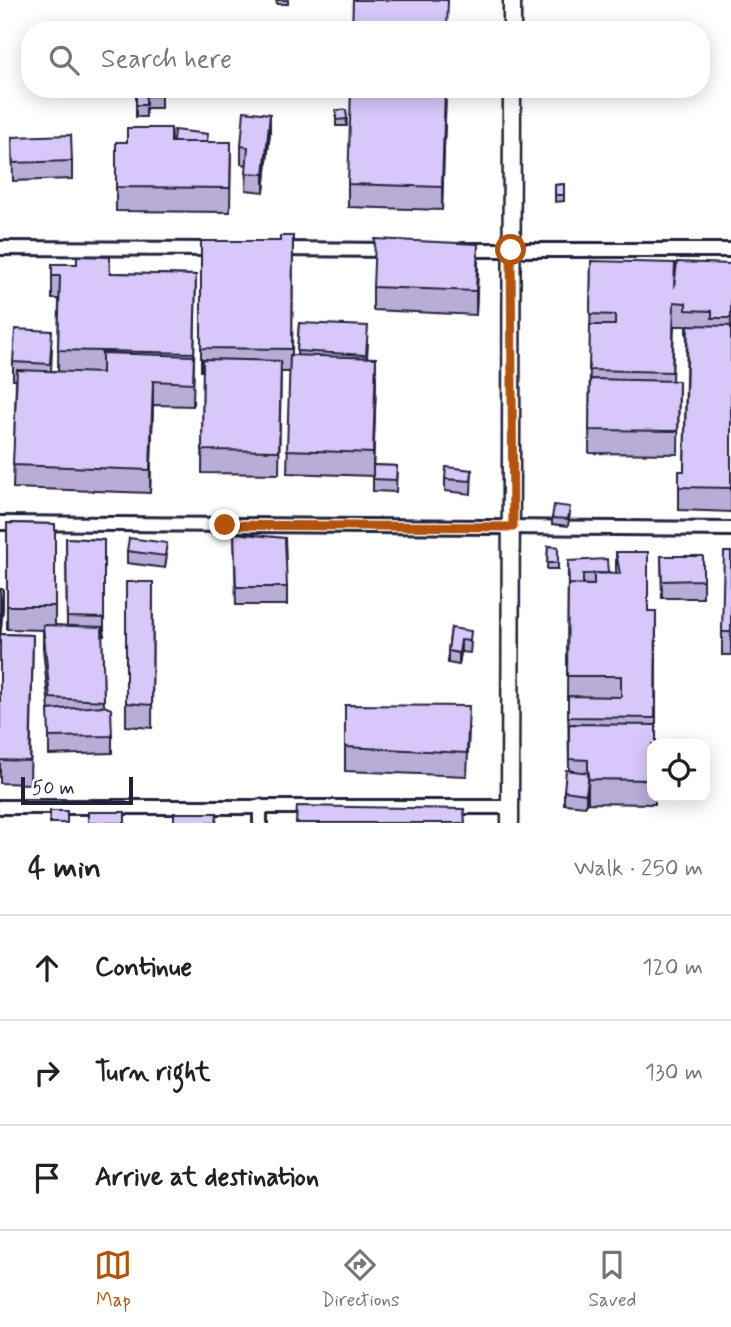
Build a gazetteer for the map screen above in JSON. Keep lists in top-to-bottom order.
{
  "scale_bar": "50 m",
  "page": {
    "search": "Search here",
    "scale": "50 m",
    "heading": ["4 min", "Walk · 250 m"],
    "list": [
      ["Continue", "120 m"],
      ["Turn right", "130 m"],
      "Arrive at destination"
    ],
    "nav": ["Map", "Directions", "Saved"]
  }
}
